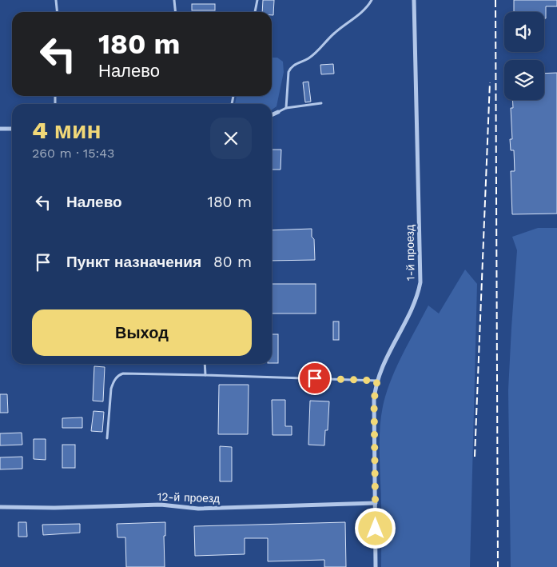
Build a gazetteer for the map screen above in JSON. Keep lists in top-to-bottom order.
{
  "streets": {
    "street": ["1-й проезд", "12-й проезд"]
  },
  "crossings": [
    ["1-й проезд", "12-й проезд"]
  ],
  "page": {
    "turn": ["180 m", "Налево"],
    "heading": ["4 мин", "260 m · 15:43"],
    "list": [
      {
        "name": "Налево",
        "value": "180 m"
      },
      {
        "name": "Пункт назначения",
        "value": "80 m"
      }
    ],
    "buttons": "Выход"
  }
}
